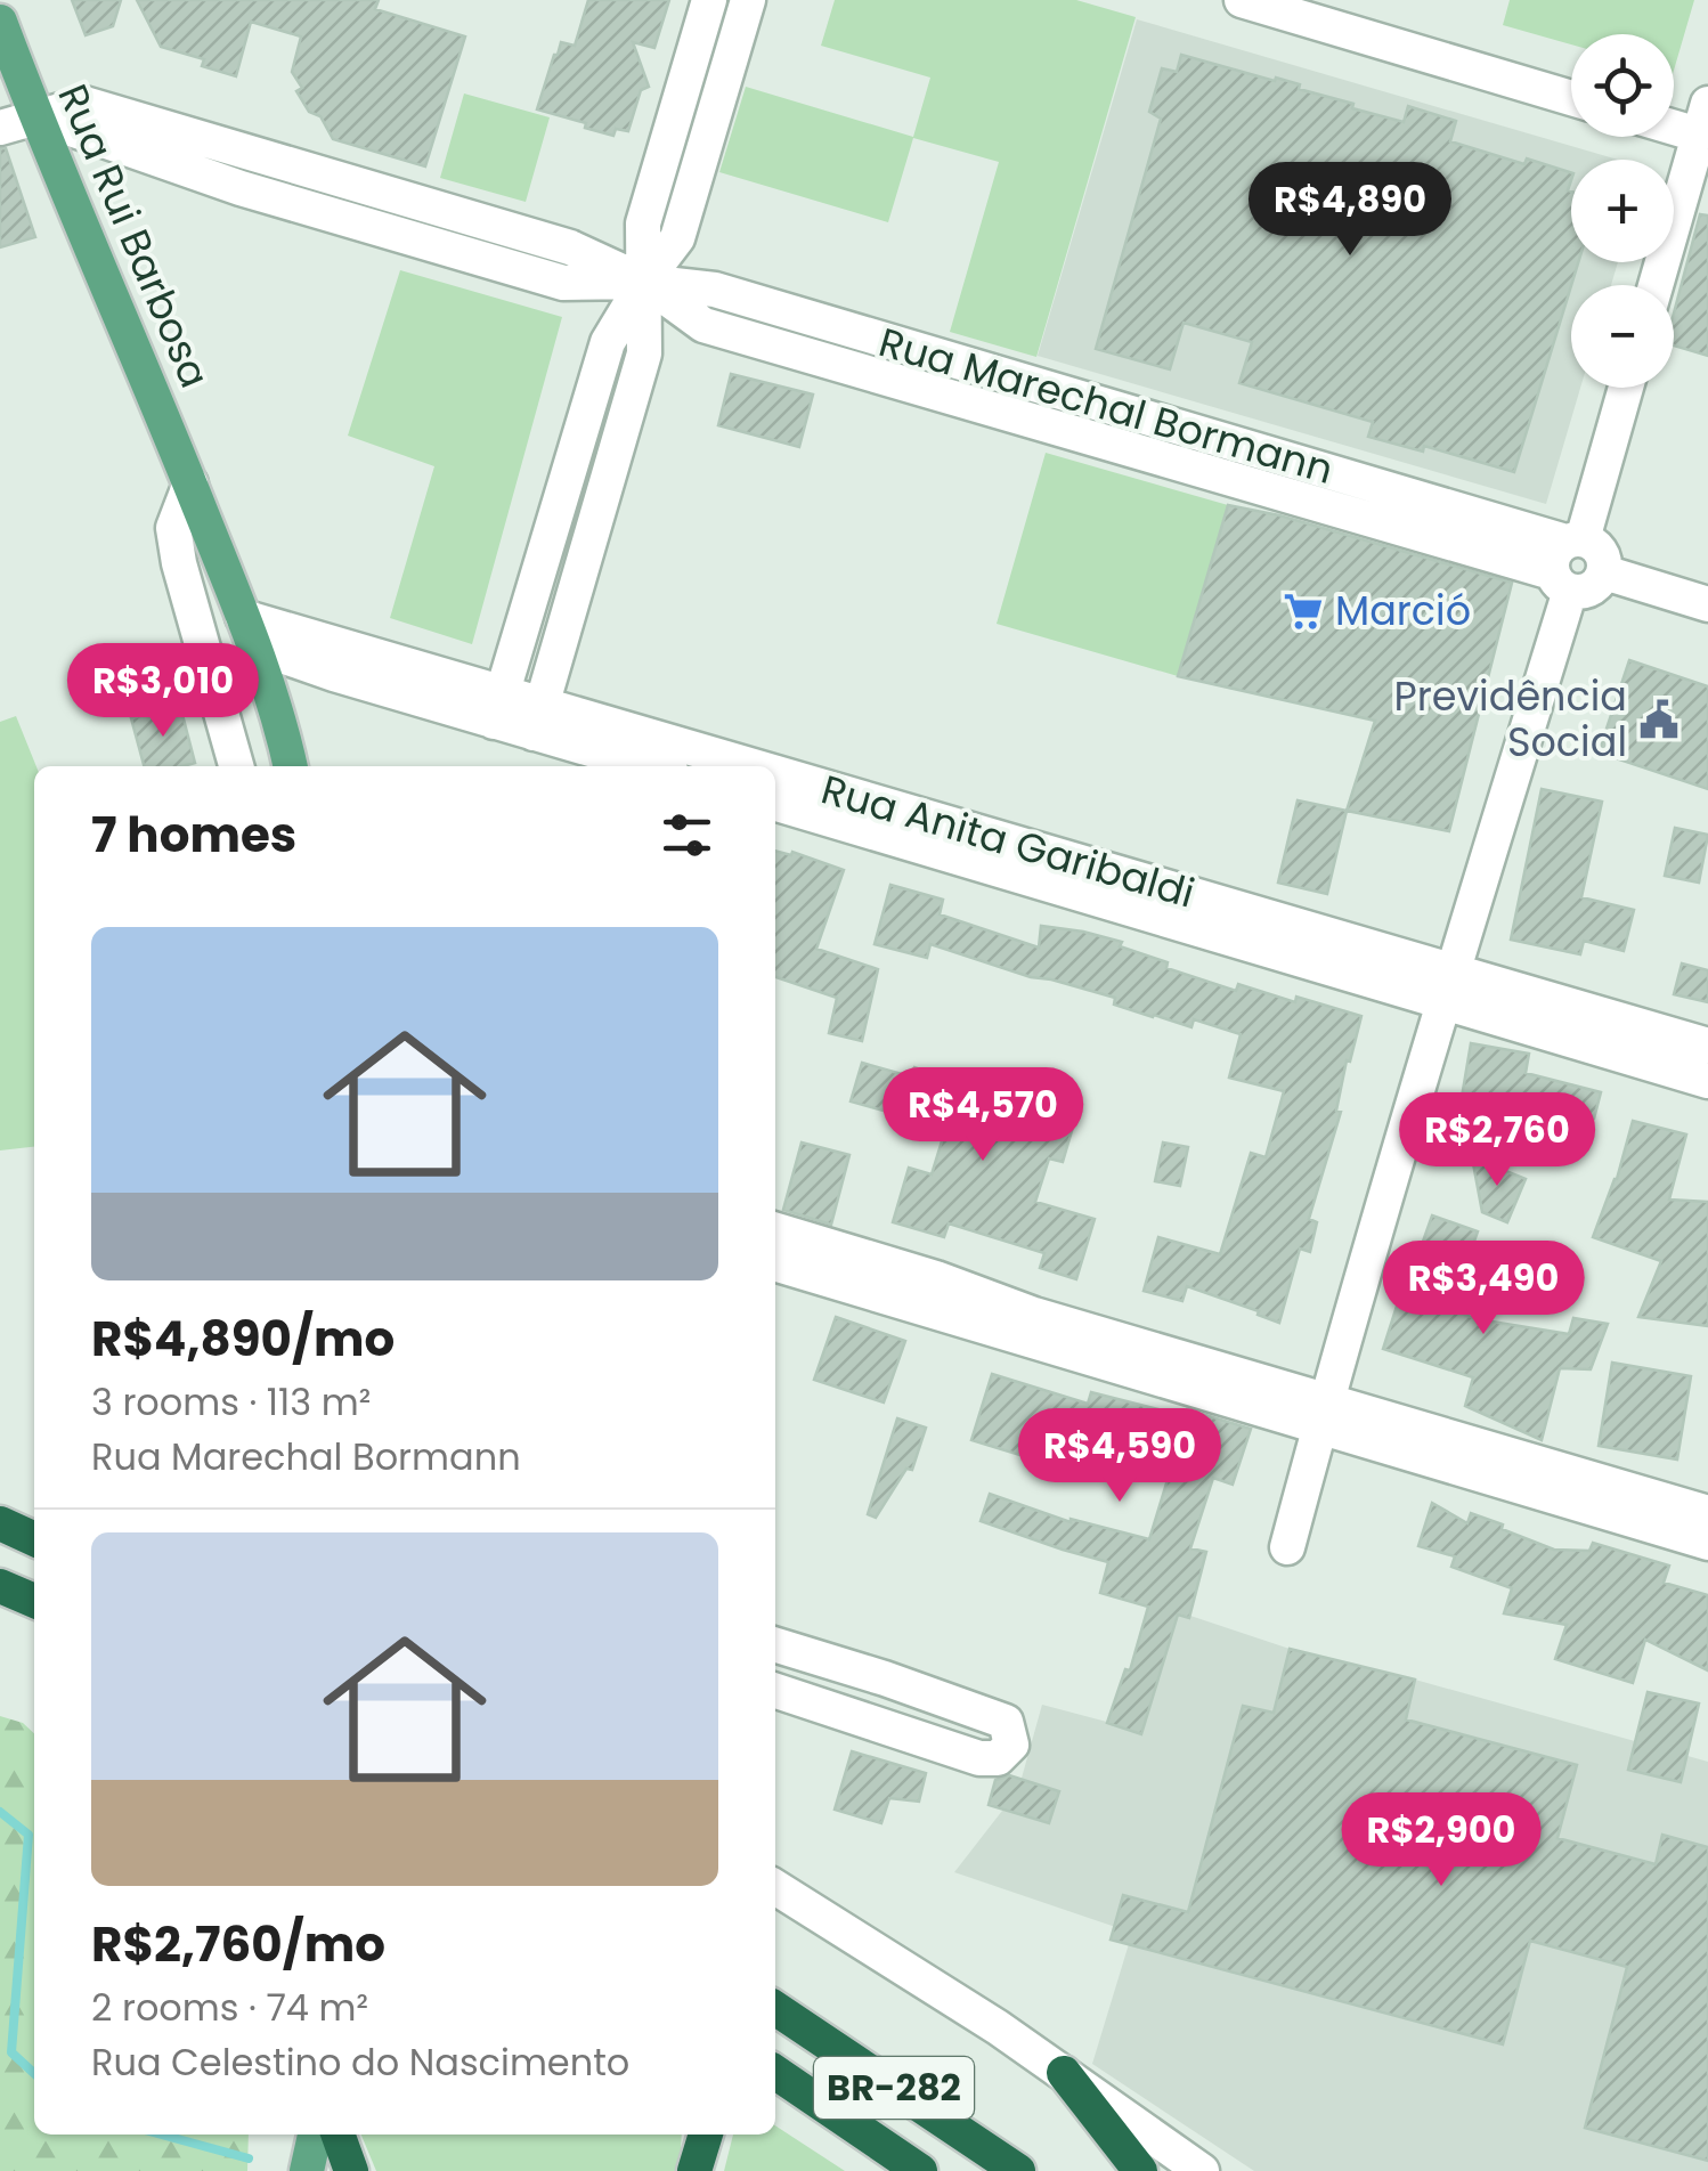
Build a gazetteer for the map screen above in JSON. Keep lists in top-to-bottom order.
{
  "streets": {
    "highway": ["BR-282"],
    "main road": ["Rua Rui Barbosa"],
    "street": ["Rua Marechal Bormann", "Rua Anita Garibaldi"]
  },
  "crossings": [
    ["Rua Rui Barbosa", "Rua Marechal Bormann"],
    ["Rua Rui Barbosa", "Rua Anita Garibaldi"]
  ],
  "places": {
    "supermarket": ["Marció"],
    "public building": ["Previdência Social"]
  },
  "page": {
    "map_buttons": ["+", "−"],
    "price": [
      "R$4,890",
      "R$3,010",
      "R$4,570",
      "R$2,760",
      "R$3,490",
      "R$4,590",
      "R$2,900"
    ],
    "heading": "7 homes",
    "list": [
      {
        "name": "R$4,890/mo",
        "note": "3 rooms · 113 m² · Rua Marechal Bormann"
      },
      {
        "name": "R$2,760/mo",
        "note": "2 rooms · 74 m² · Rua Celestino do Nascimento"
      }
    ]
  }
}
